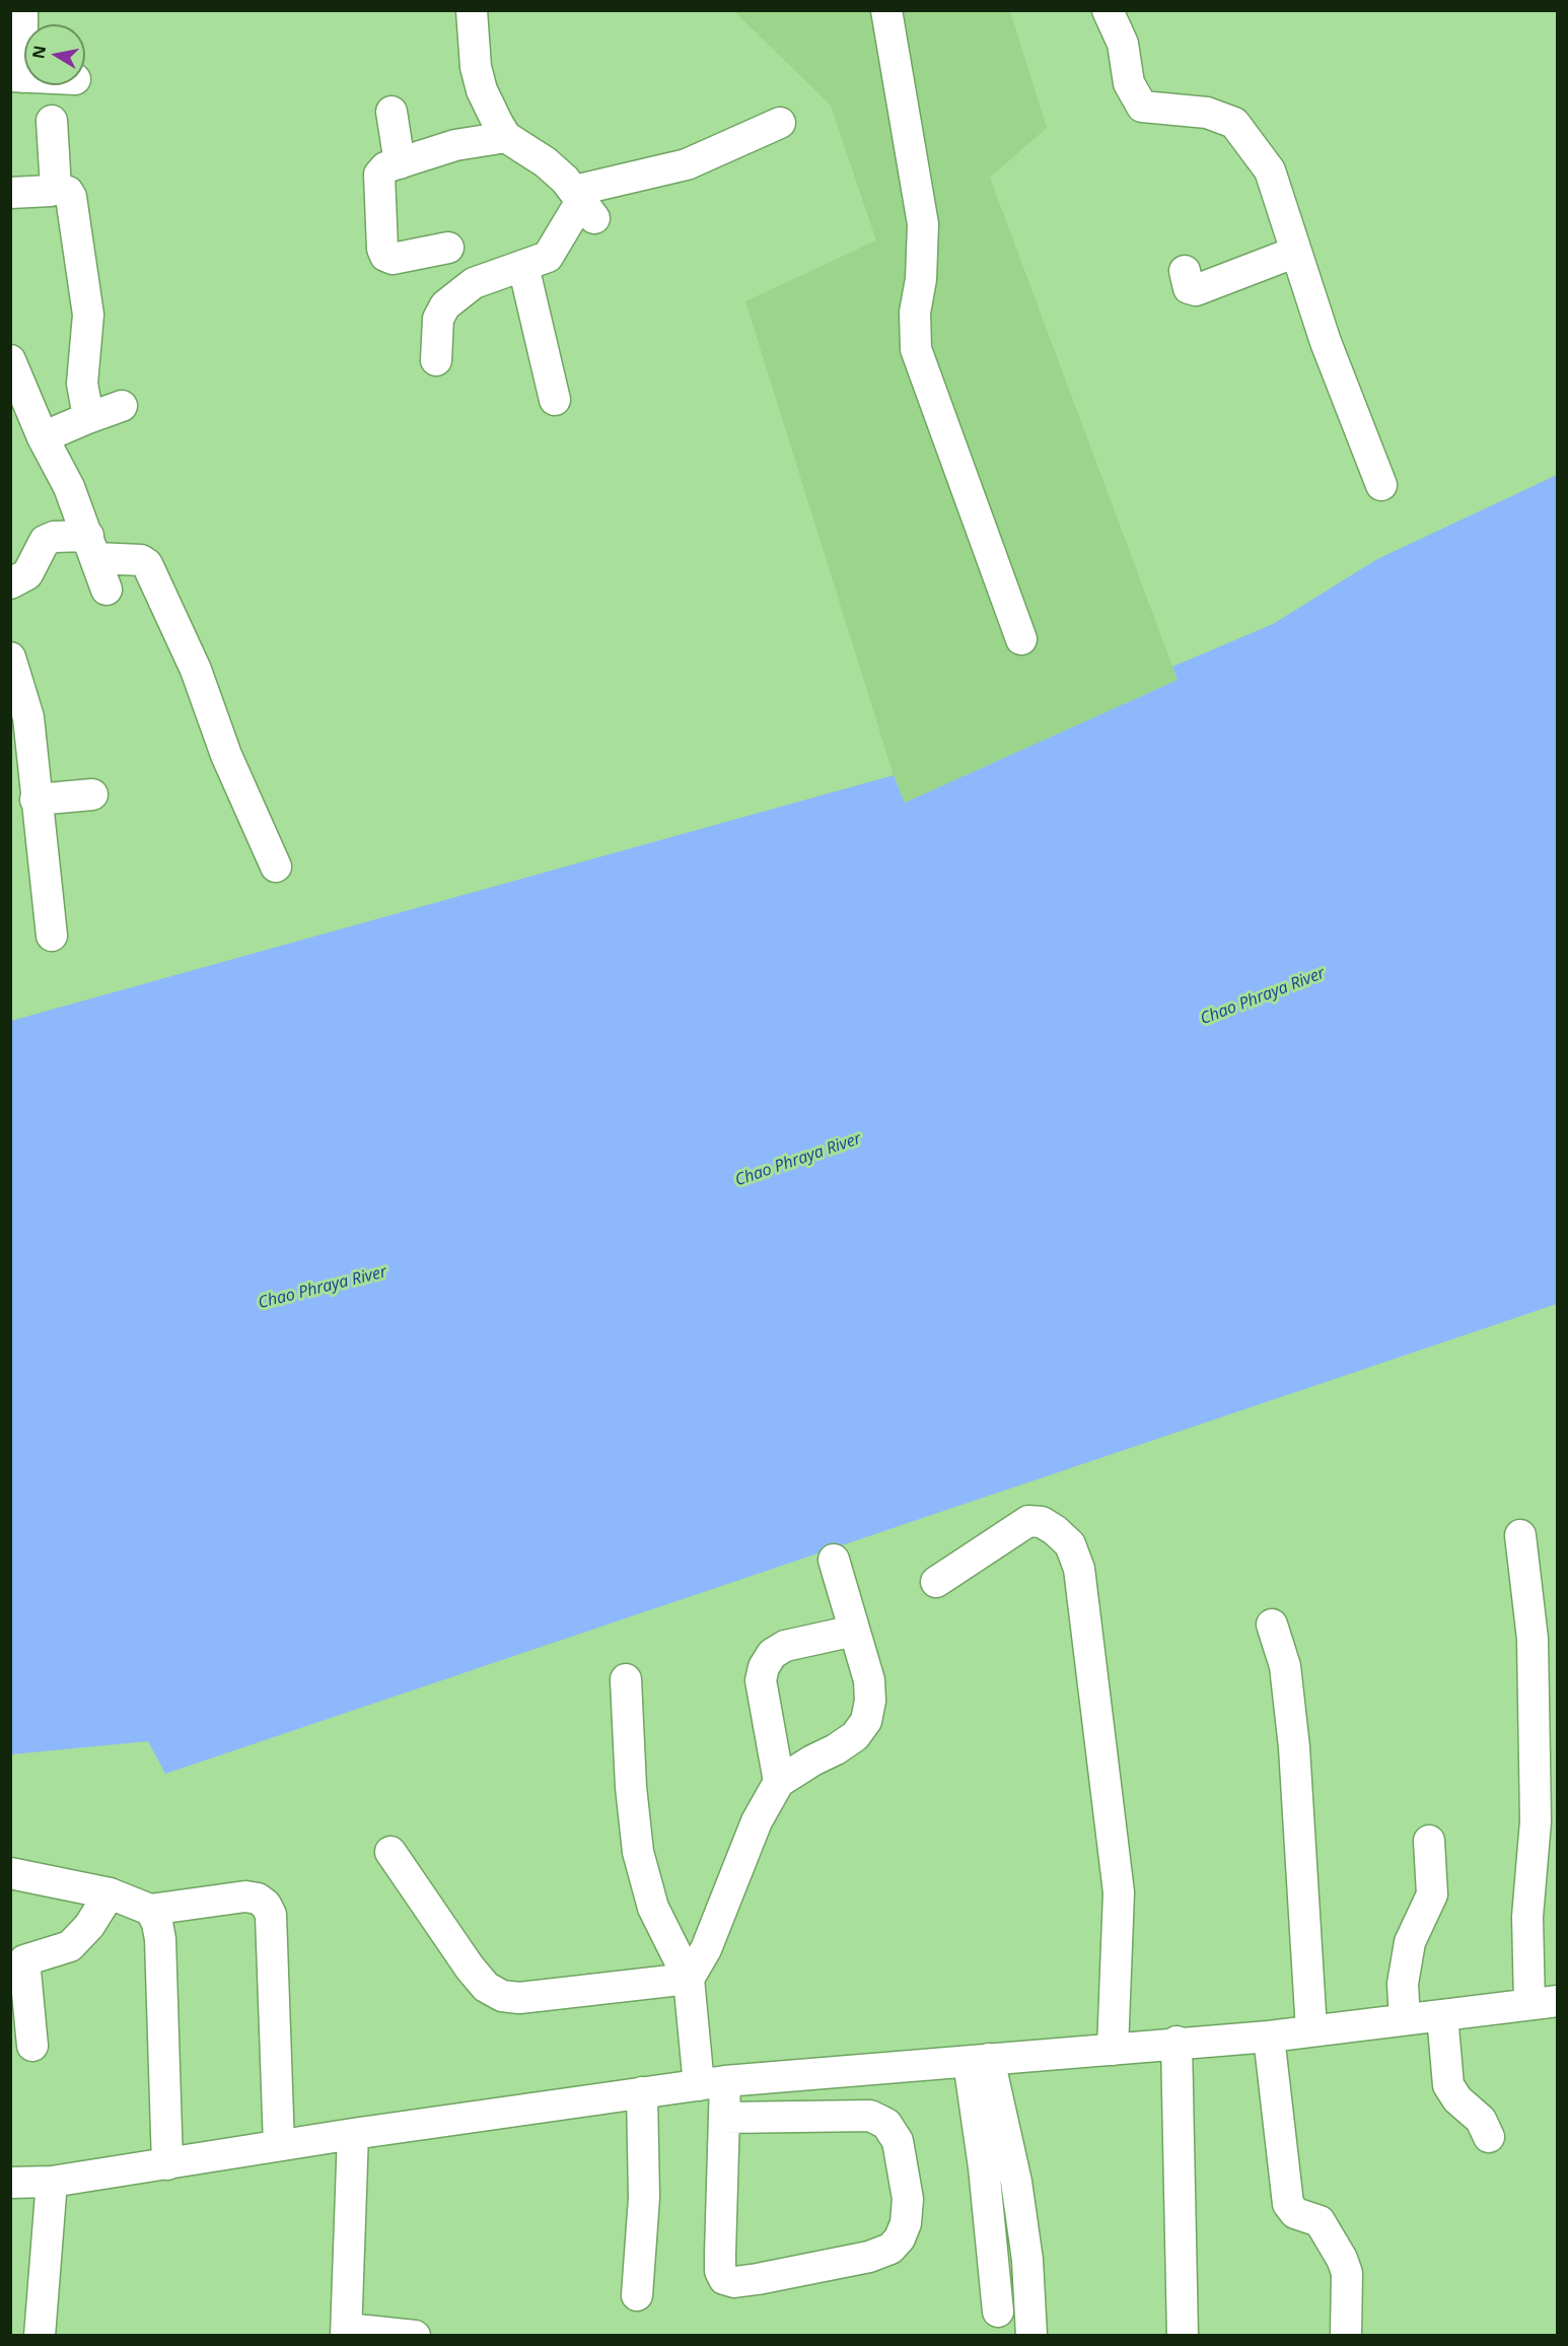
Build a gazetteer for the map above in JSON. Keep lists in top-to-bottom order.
{
  "water": ["Chao Phraya River"],
  "north": "left"
}
